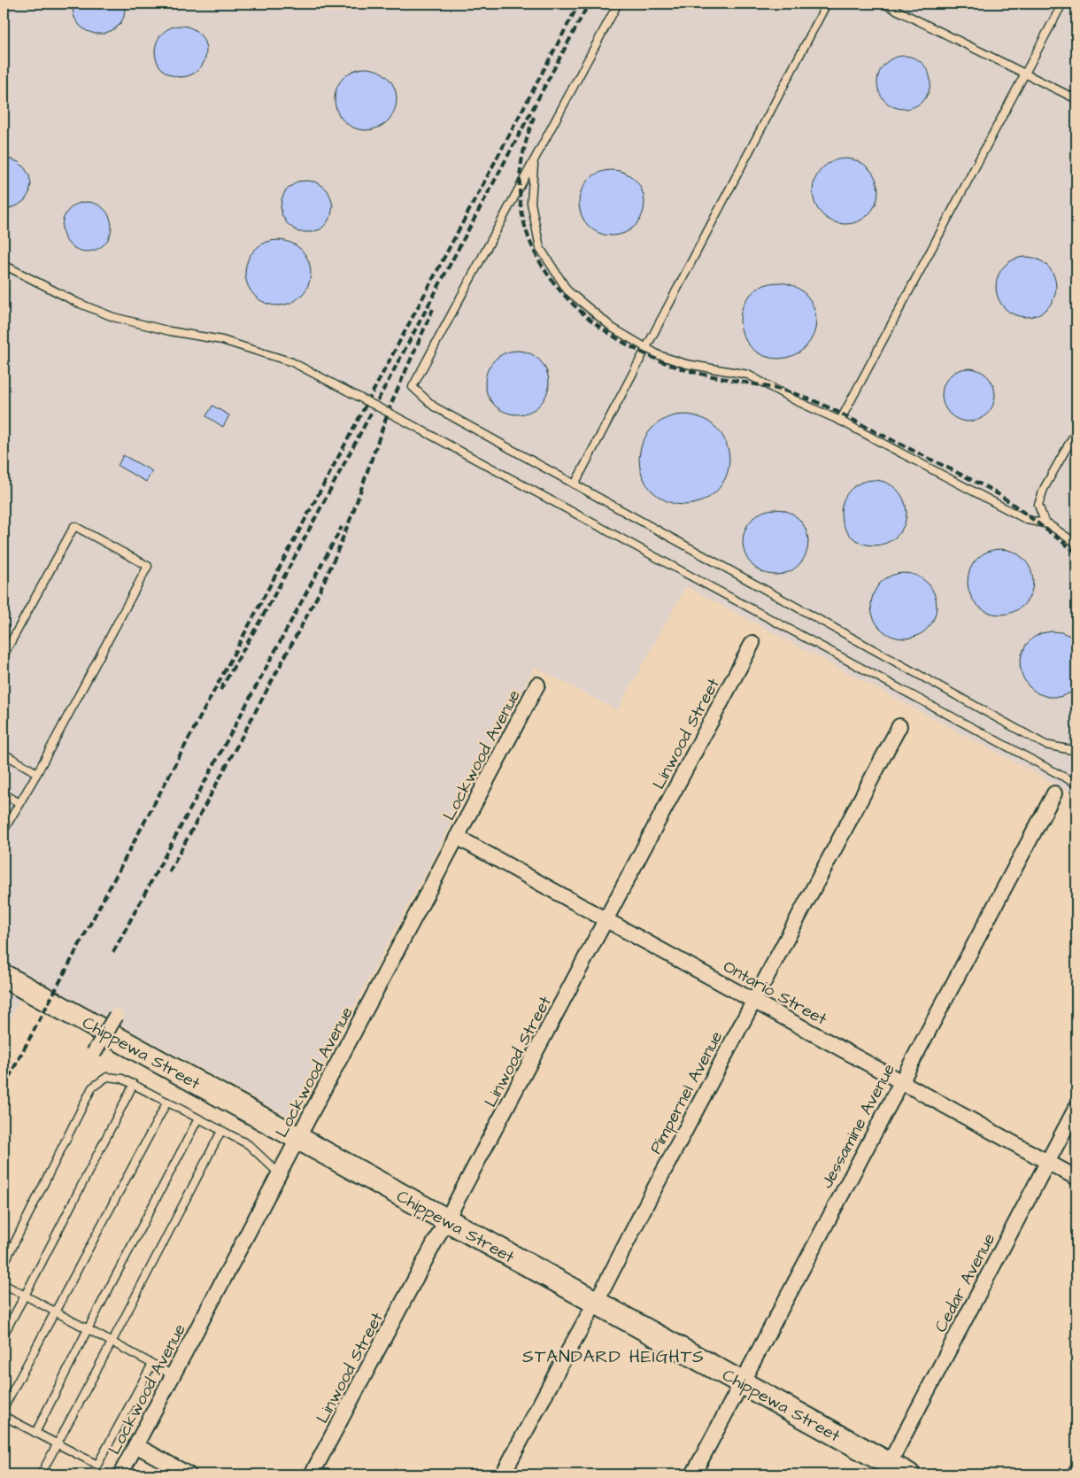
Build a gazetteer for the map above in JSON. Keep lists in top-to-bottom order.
{
  "streets": {
    "main road": ["Chippewa Street"],
    "street": [
      "Linwood Street",
      "Lockwood Avenue",
      "Ontario Street",
      "Pimpernel Avenue",
      "Jessamine Avenue",
      "Cedar Avenue"
    ]
  },
  "crossings": [
    ["Linwood Street", "Ontario Street"],
    ["Linwood Street", "Chippewa Street"],
    ["Lockwood Avenue", "Ontario Street"],
    ["Lockwood Avenue", "Chippewa Street"],
    ["Ontario Street", "Pimpernel Avenue"],
    ["Ontario Street", "Jessamine Avenue"],
    ["Ontario Street", "Cedar Avenue"],
    ["Chippewa Street", "Pimpernel Avenue"],
    ["Chippewa Street", "Jessamine Avenue"],
    ["Chippewa Street", "Cedar Avenue"]
  ],
  "districts": ["STANDARD HEIGHTS"]
}
